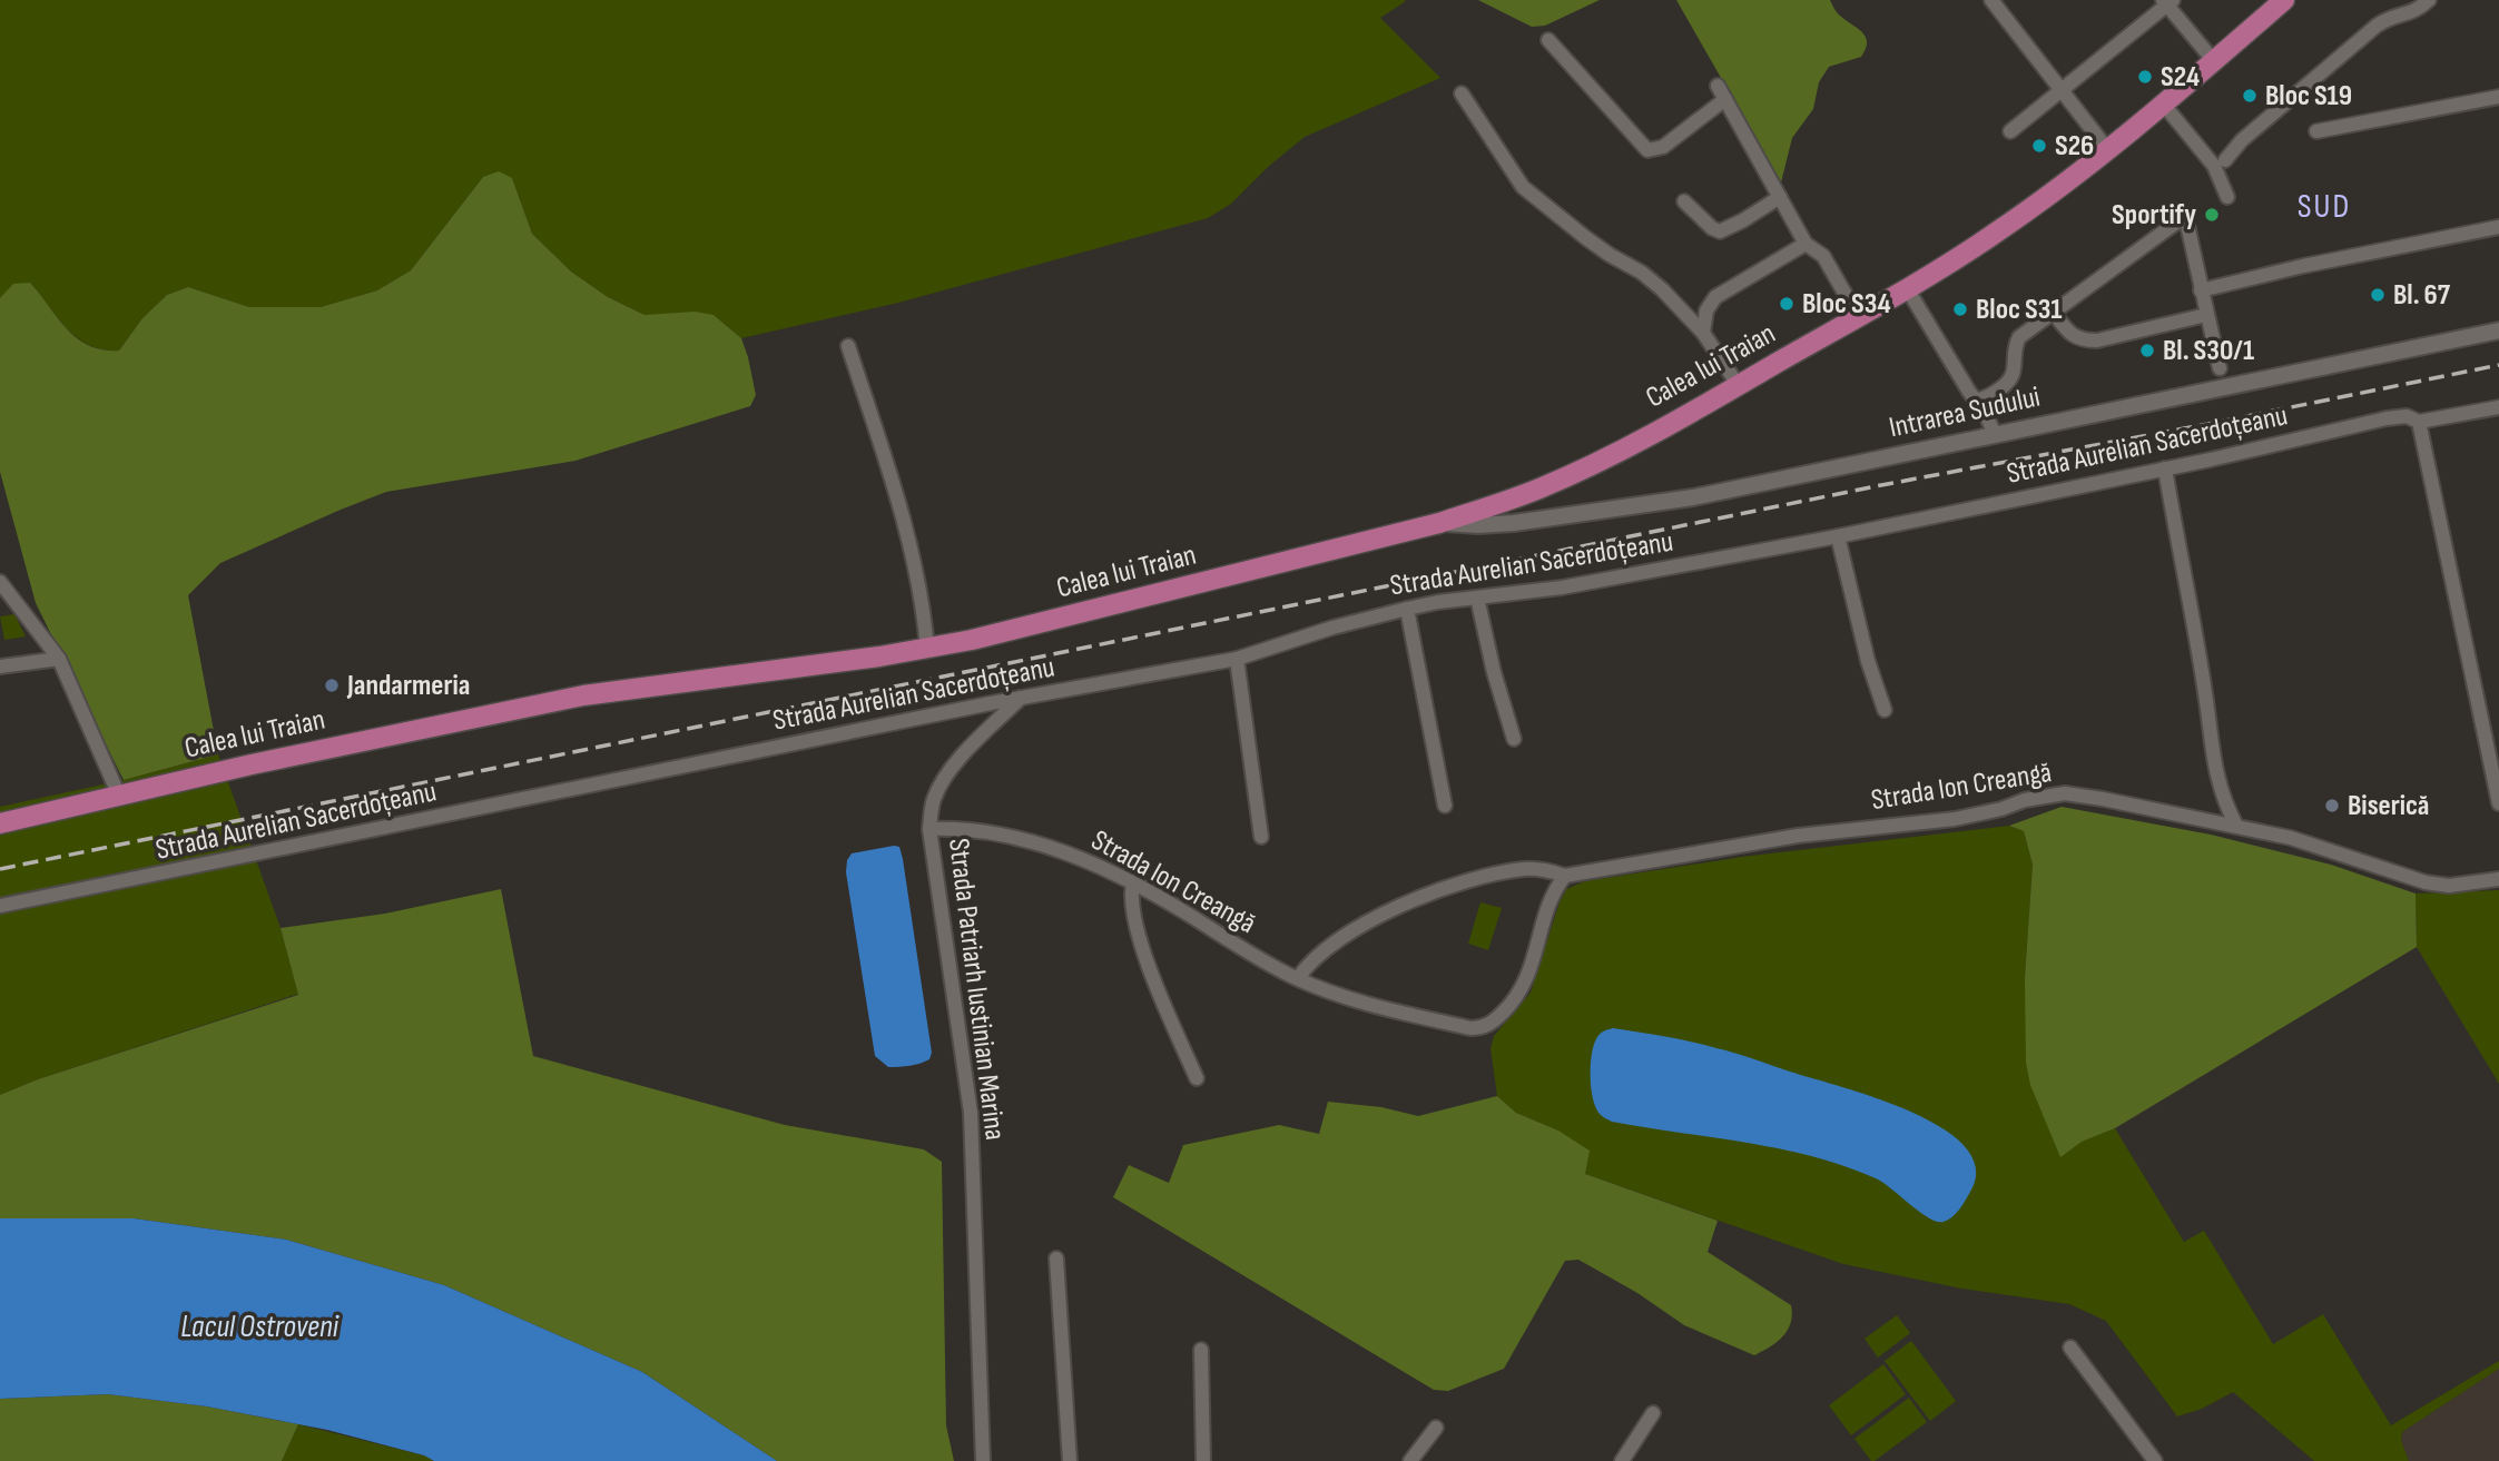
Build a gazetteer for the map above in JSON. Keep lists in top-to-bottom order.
{
  "streets": {
    "main road": ["Calea lui Traian"],
    "street": [
      "Intrarea Sudului",
      "Strada Aurelian Sacerdoțeanu",
      "Strada Ion Creangă",
      "Strada Patriarh Iustinian Marina"
    ]
  },
  "crossings": [
    ["Calea lui Traian", "Intrarea Sudului"],
    ["Strada Aurelian Sacerdoțeanu", "Strada Patriarh Iustinian Marina"],
    ["Strada Ion Creangă", "Strada Patriarh Iustinian Marina"]
  ],
  "districts": ["SUD"],
  "water": ["Lacul Ostroveni"],
  "places": [
    "S24",
    "Bloc S19",
    "S26",
    "Sportify",
    "Bl. 67",
    "Bloc S34",
    "Bloc S31",
    "Bl. S30/1",
    "Jandarmeria",
    "Biserică"
  ]
}
